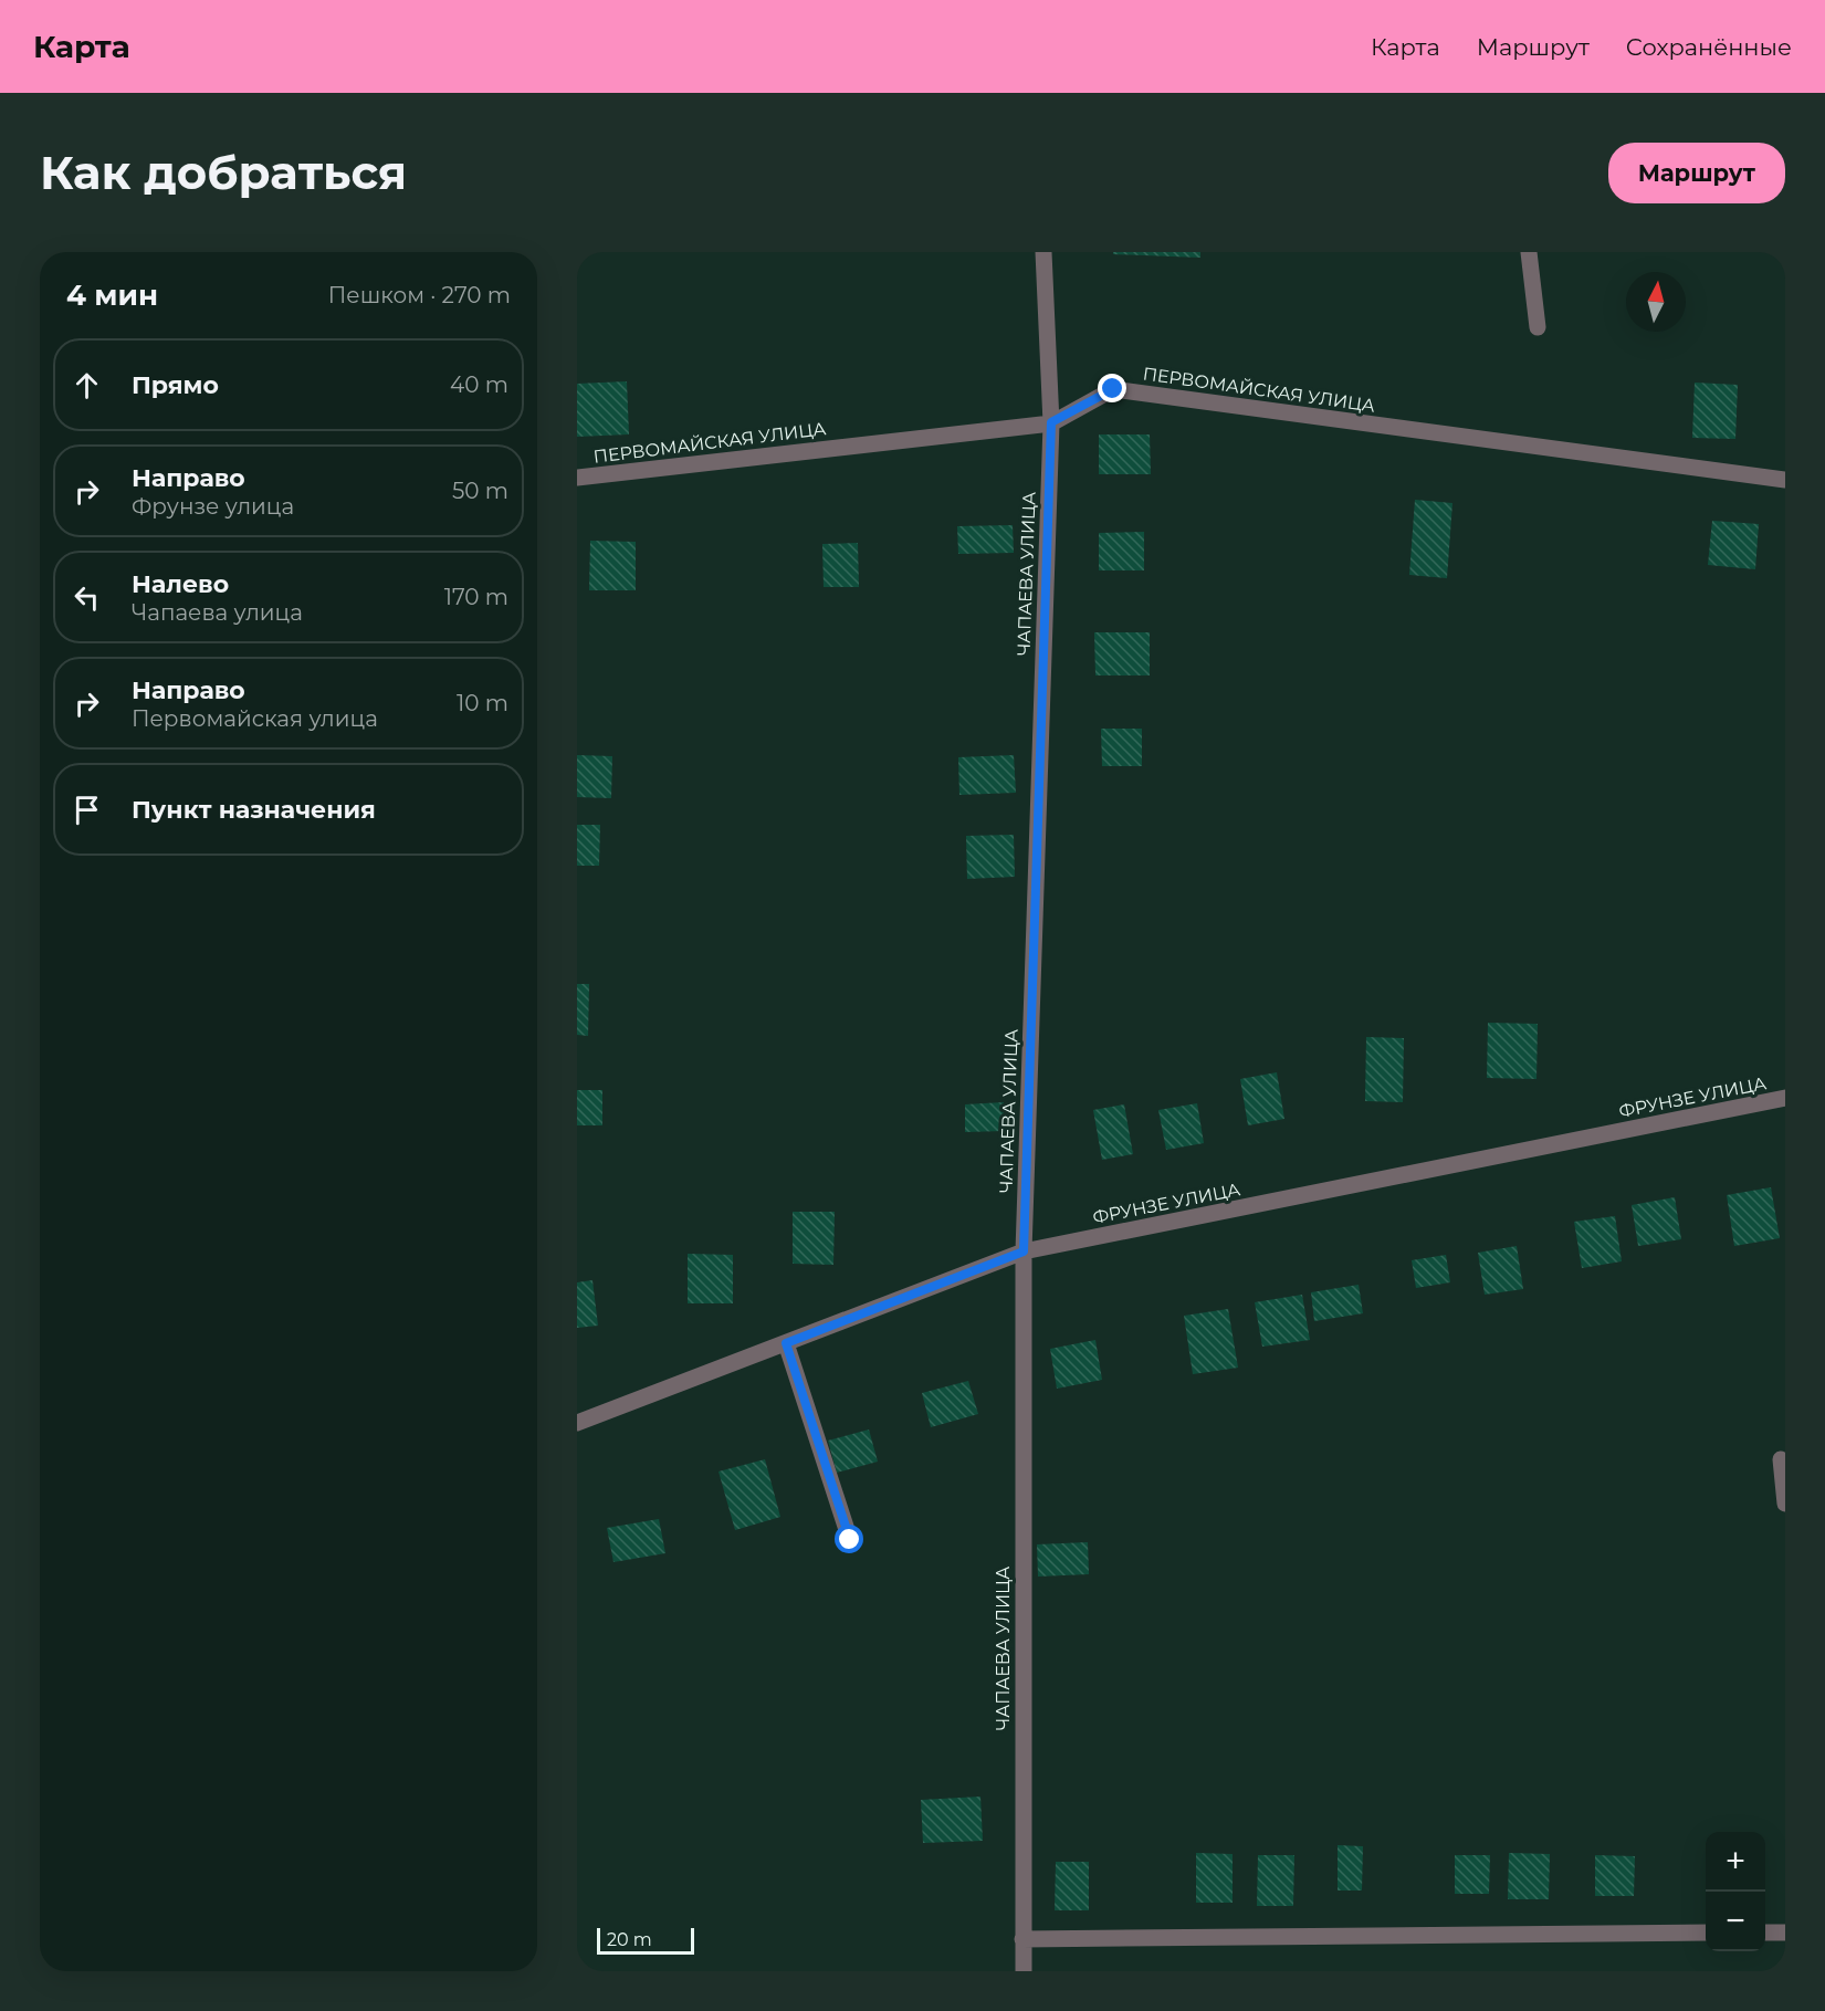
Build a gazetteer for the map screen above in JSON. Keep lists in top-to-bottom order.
{
  "streets": {
    "street": ["ПЕРВОМАЙСКАЯ УЛИЦА", "ЧАПАЕВА УЛИЦА", "ФРУНЗЕ УЛИЦА"]
  },
  "crossings": [
    ["ПЕРВОМАЙСКАЯ УЛИЦА", "ЧАПАЕВА УЛИЦА"],
    ["ЧАПАЕВА УЛИЦА", "ФРУНЗЕ УЛИЦА"]
  ],
  "scale_bar": "20 m",
  "north": "top",
  "page": {
    "header": "Карта",
    "nav": ["Карта", "Маршрут", "Сохранённые"],
    "buttons": "Маршрут",
    "title": "Как добраться",
    "heading": ["4 мин", "Пешком · 270 m"],
    "list": [
      ["Прямо", "40 m"],
      ["Направо", "Фрунзе улица", "50 m"],
      ["Налево", "Чапаева улица", "170 m"],
      ["Направо", "Первомайская улица", "10 m"],
      "Пункт назначения"
    ],
    "map_buttons": ["+", "−"],
    "scale": "20 m"
  }
}
